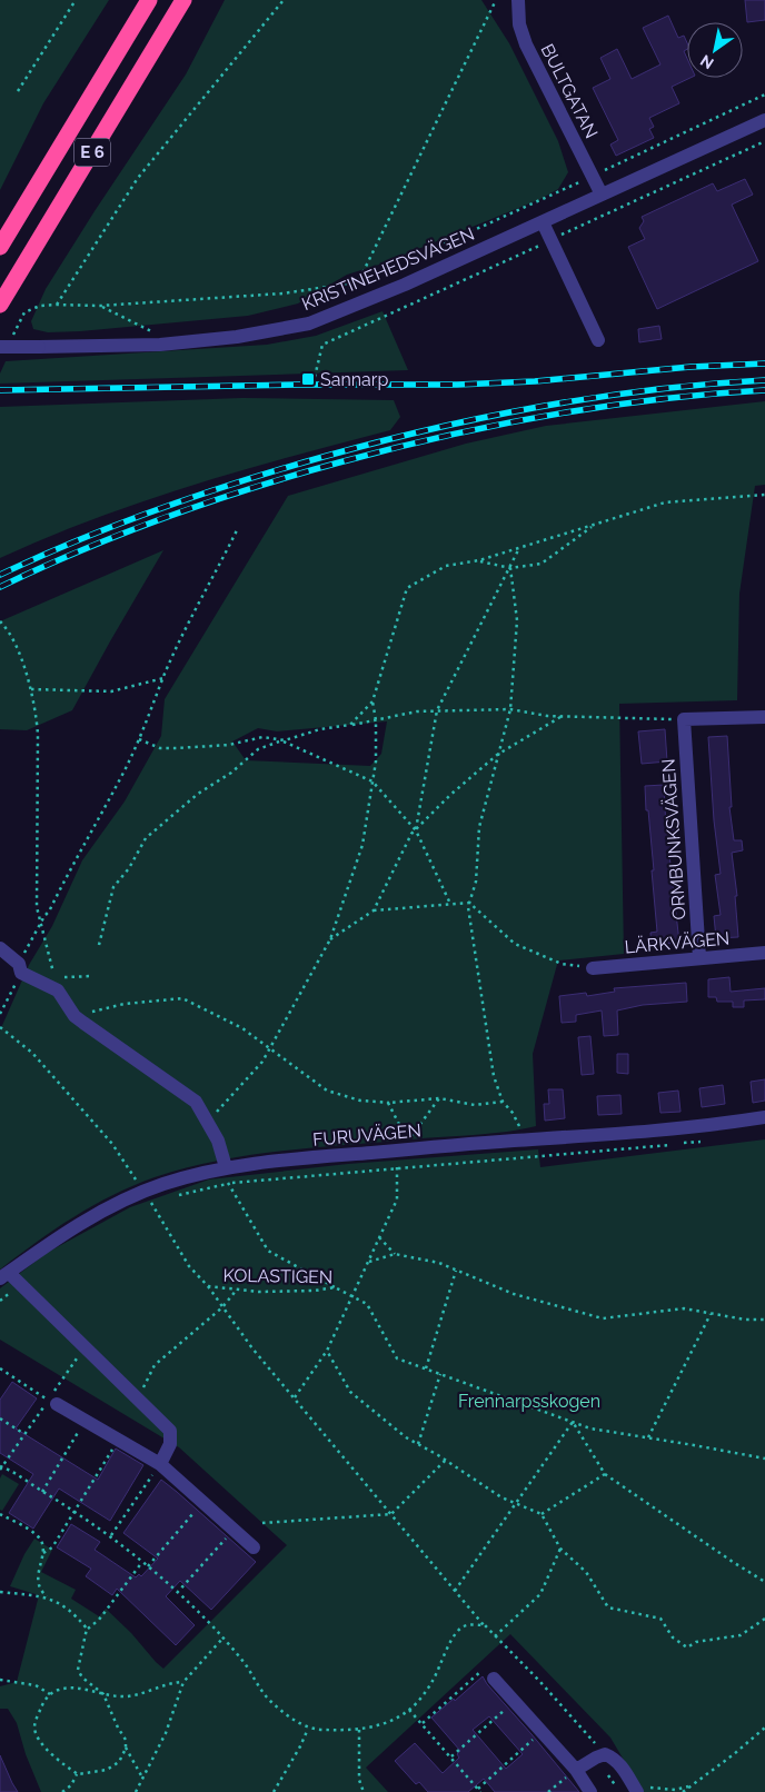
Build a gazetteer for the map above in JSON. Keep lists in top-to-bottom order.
{
  "streets": {
    "highway": ["E 6"],
    "street": [
      "BULTGATAN",
      "KRISTINEHEDSVÄGEN",
      "ORMBUNKSVÄGEN",
      "LÄRKVÄGEN",
      "FURUVÄGEN"
    ],
    "path": ["KOLASTIGEN"]
  },
  "crossings": [
    ["BULTGATAN", "KRISTINEHEDSVÄGEN"],
    ["ORMBUNKSVÄGEN", "LÄRKVÄGEN"],
    ["FURUVÄGEN", "KOLASTIGEN"]
  ],
  "parks": ["Frennarpsskogen"],
  "places": {
    "transit": ["Sannarp"]
  },
  "north": "bottom left"
}
